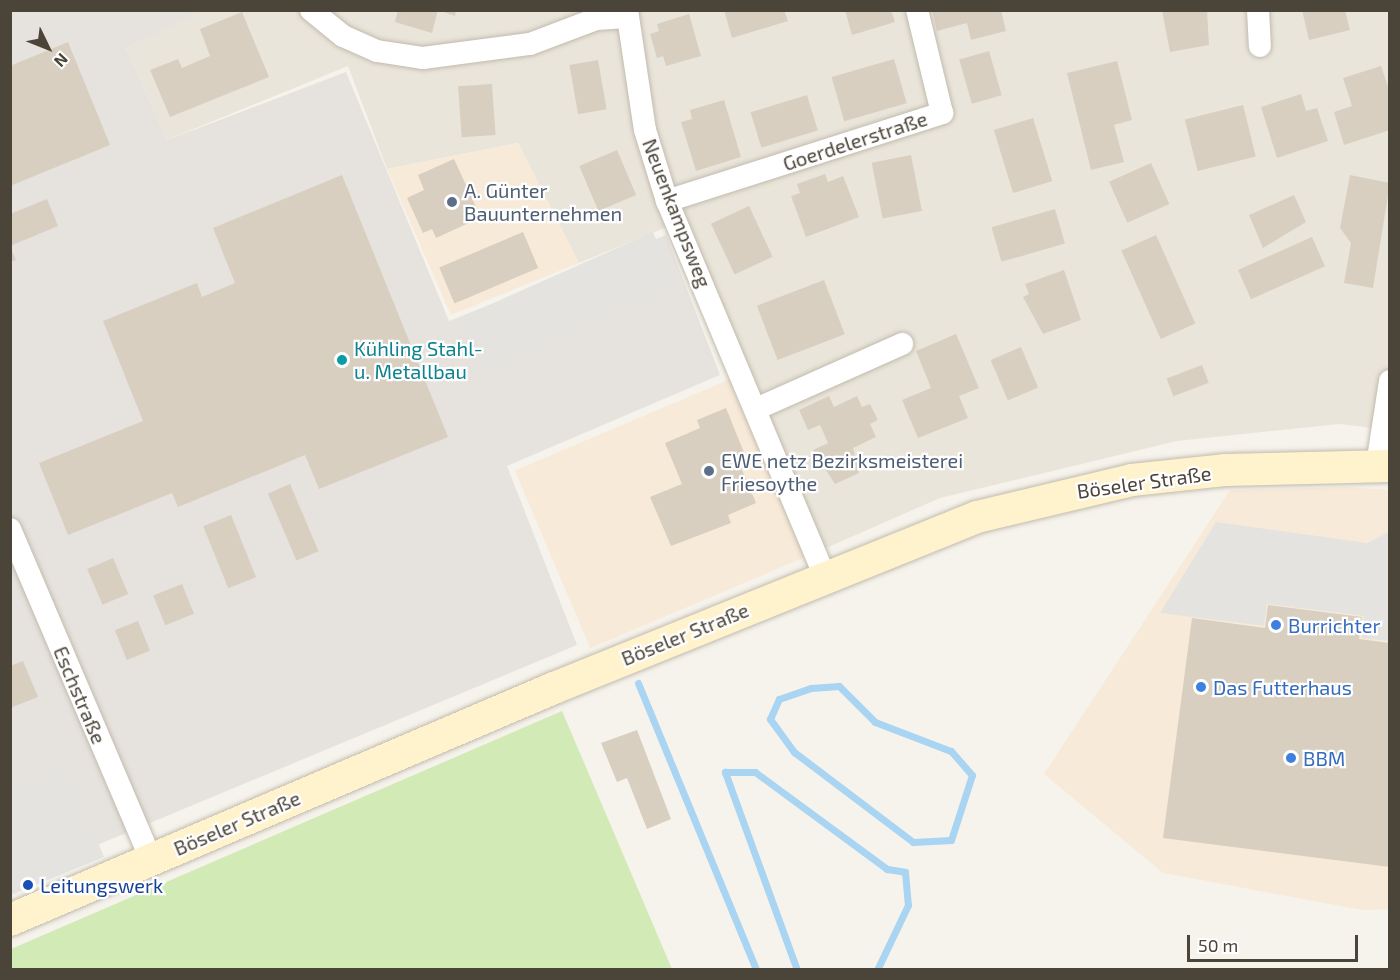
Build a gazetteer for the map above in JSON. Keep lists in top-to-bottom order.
{
  "streets": {
    "main road": ["Böseler Straße"],
    "street": ["Goerdelerstraße", "Neuenkampsweg", "Eschstraße"]
  },
  "crossings": [
    ["Goerdelerstraße", "Neuenkampsweg"],
    ["Neuenkampsweg", "Böseler Straße"],
    ["Böseler Straße", "Eschstraße"]
  ],
  "places": [
    "A. Günter Bauunternehmen",
    "Kühling Stahl- u. Metallbau",
    "EWE netz Bezirksmeisterei Friesoythe",
    "Burrichter",
    "Das Futterhaus",
    "BBM",
    "Leitungswerk"
  ],
  "scale_bar": "50 m",
  "north": "bottom right"
}
